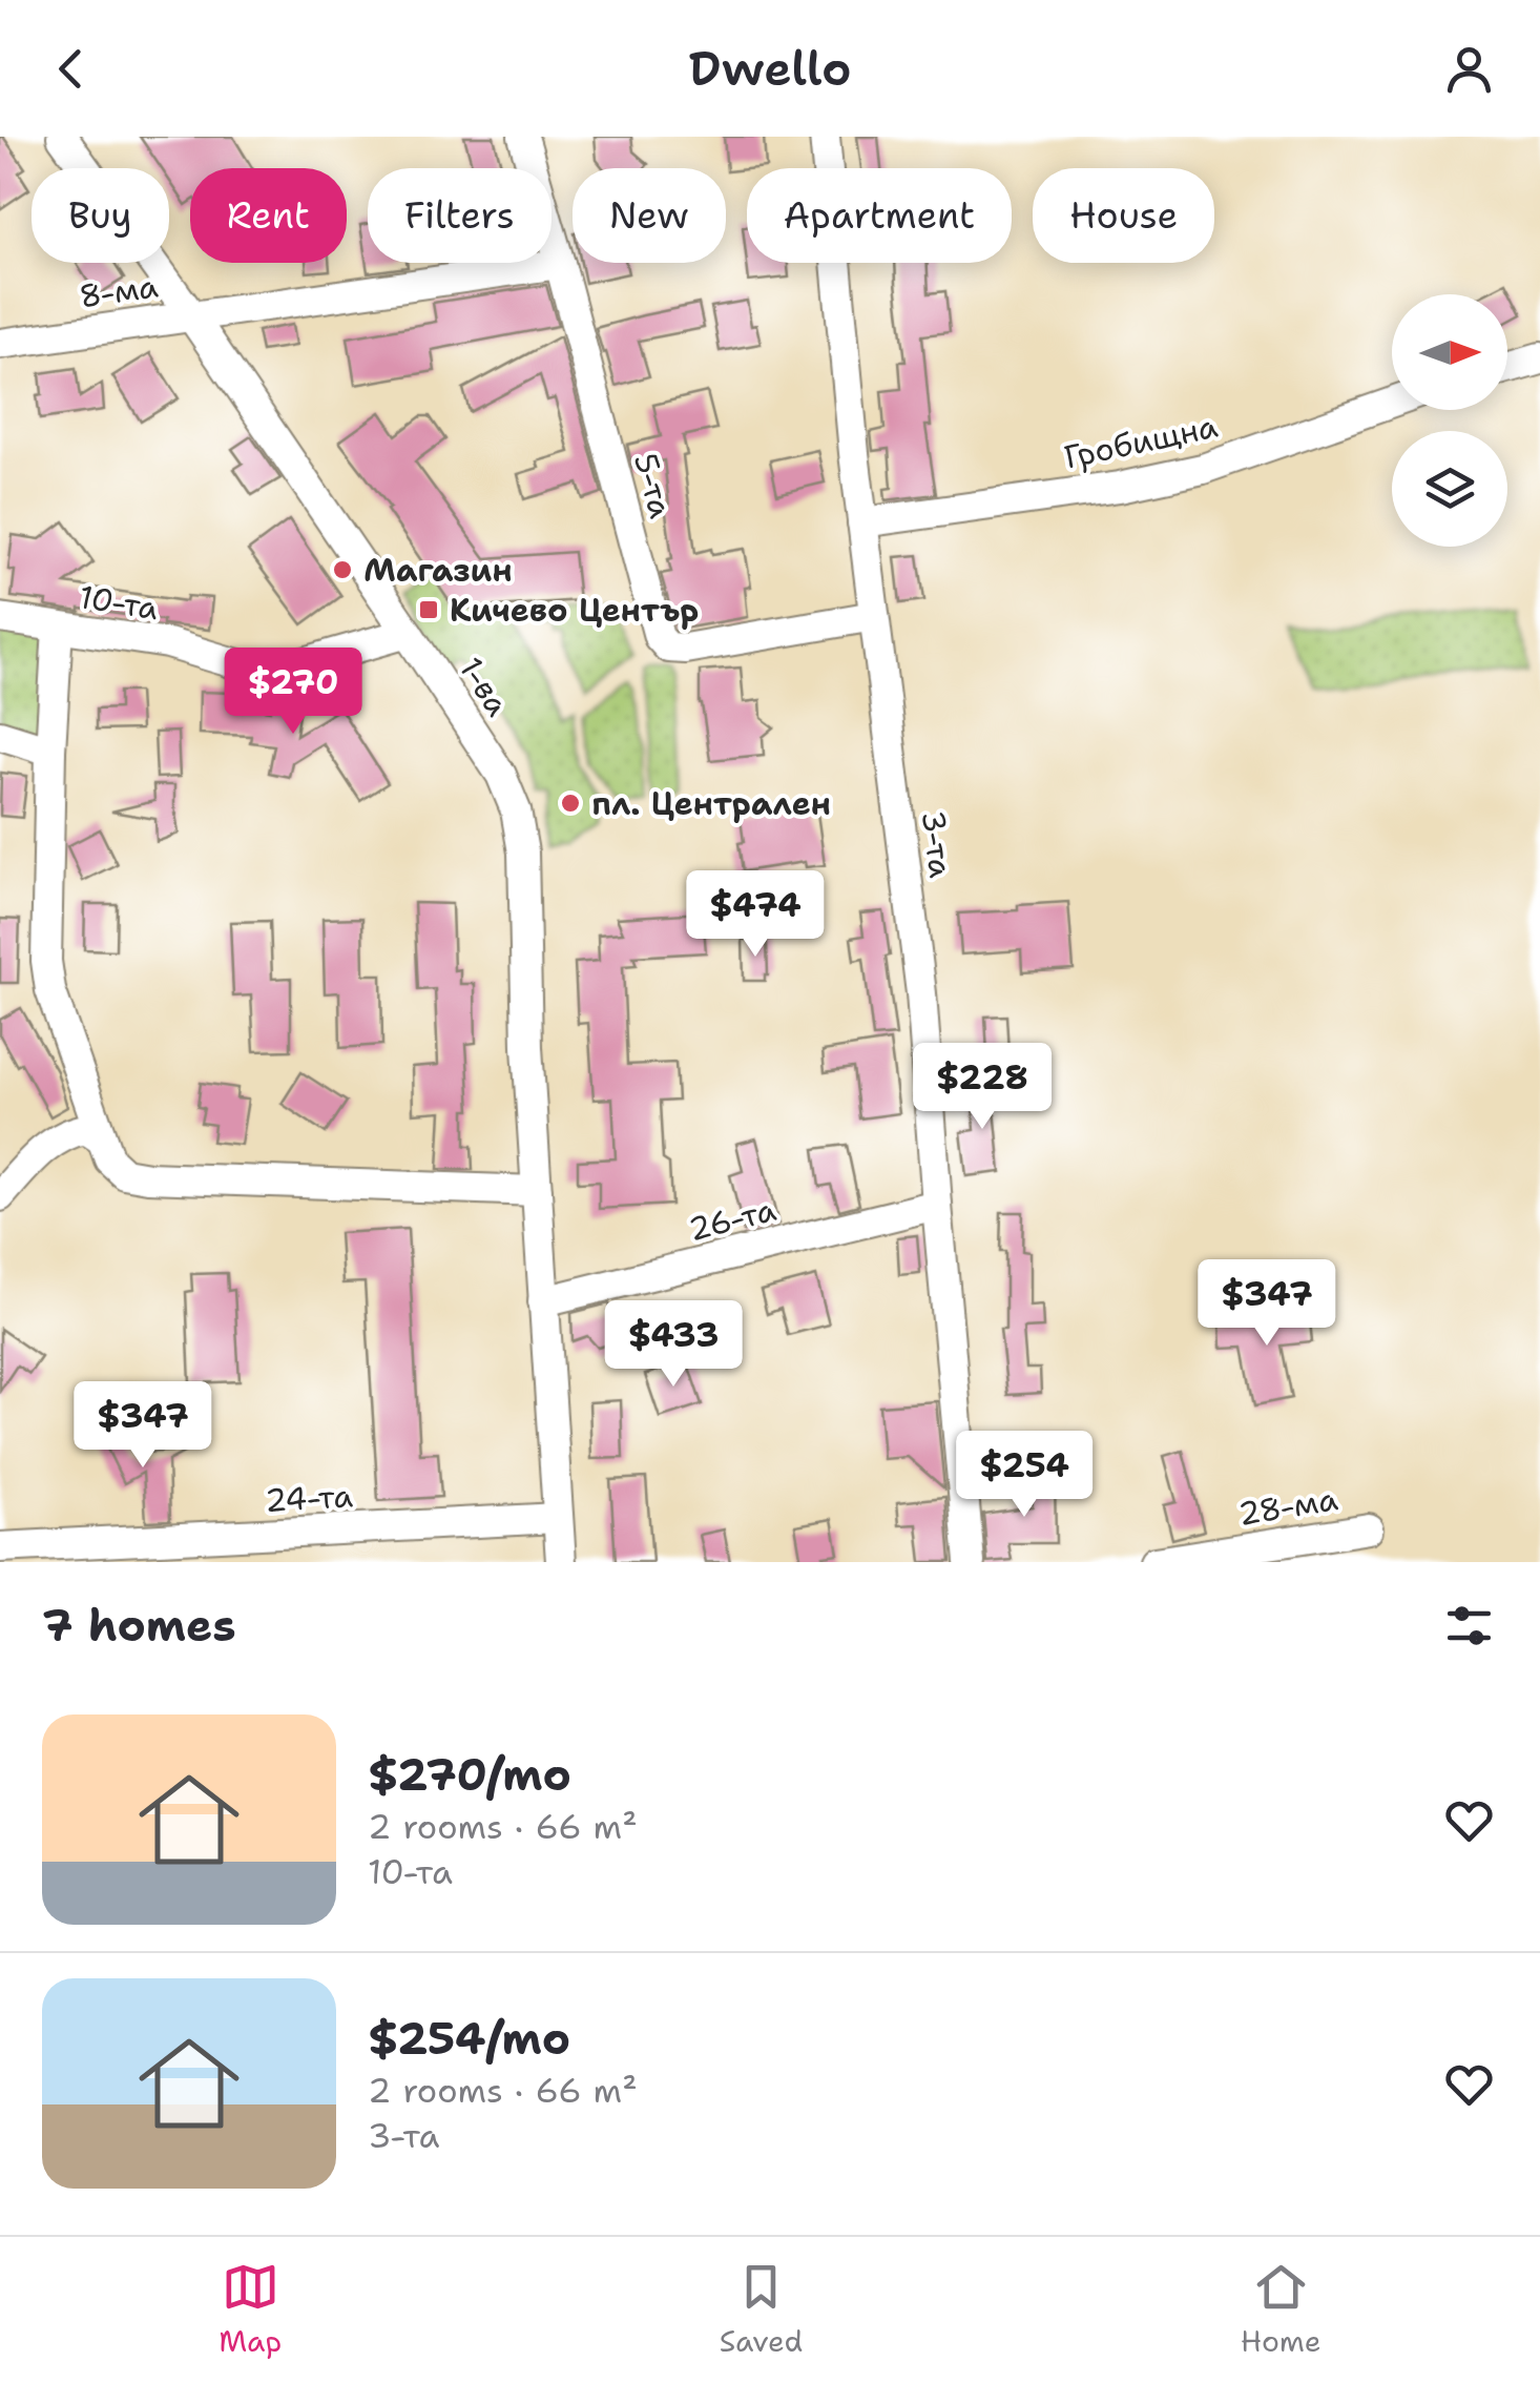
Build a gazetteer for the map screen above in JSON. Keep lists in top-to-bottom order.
{
  "streets": {
    "street": [
      "8-ма",
      "Гробищна",
      "5-та",
      "10-та",
      "1-ва",
      "3-та",
      "26-та",
      "24-та",
      "28-ма"
    ]
  },
  "crossings": [
    ["8-ма", "5-та"],
    ["8-ма", "1-ва"],
    ["Гробищна", "3-та"],
    ["5-та", "3-та"],
    ["10-та", "1-ва"],
    ["1-ва", "26-та"],
    ["1-ва", "24-та"],
    ["3-та", "26-та"]
  ],
  "places": {
    "other": ["Магазин", "пл. Централен"],
    "transit": ["Кичево Център"]
  },
  "north": "right",
  "page": {
    "header": "Dwello",
    "chip": [
      "Buy",
      "Rent",
      "Filters",
      "New",
      "Apartment",
      "House"
    ],
    "price": [
      "$270",
      "$474",
      "$228",
      "$347",
      "$433",
      "$347",
      "$254"
    ],
    "heading": "7 homes",
    "list": [
      {
        "name": "$270/mo",
        "note": "2 rooms · 66 m² · 10-та"
      },
      {
        "name": "$254/mo",
        "note": "2 rooms · 66 m² · 3-та"
      }
    ],
    "tabs": ["Map", "Saved", "Home"]
  }
}
